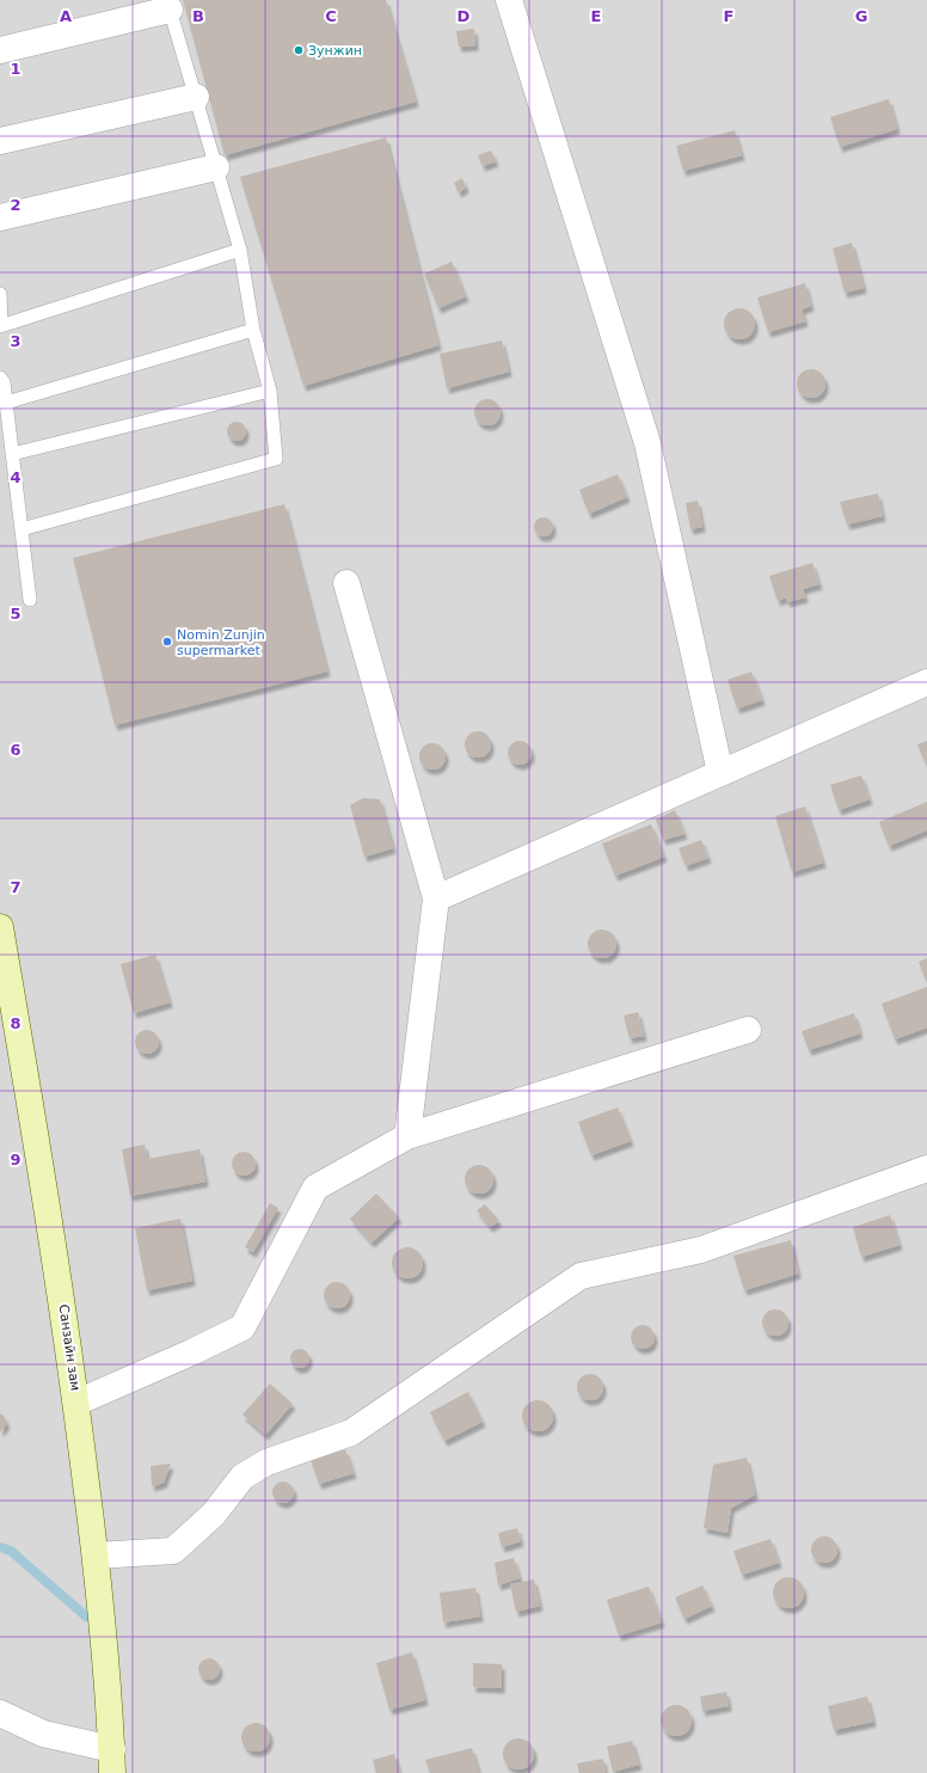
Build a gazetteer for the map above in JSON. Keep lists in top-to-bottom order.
{
  "streets": {
    "main road": ["Санзайн зам"]
  },
  "places": ["Зунжин", "Nomin Zunjin supermarket"],
  "grid": {
    "columns": [
      "A",
      "B",
      "C",
      "D",
      "E",
      "F",
      "G"
    ],
    "rows": [
      "1",
      "2",
      "3",
      "4",
      "5",
      "6",
      "7",
      "8",
      "9"
    ]
  }
}
